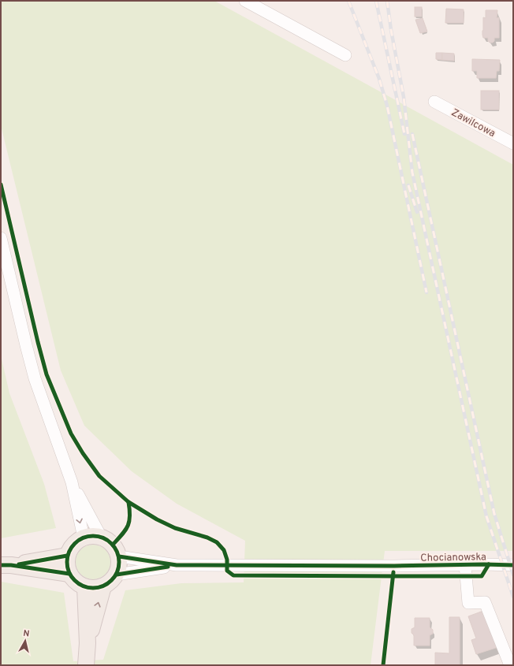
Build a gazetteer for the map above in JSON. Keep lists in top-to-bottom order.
{
  "streets": {
    "street": ["Zawilcowa", "Chocianowska"]
  },
  "north": "top"
}
